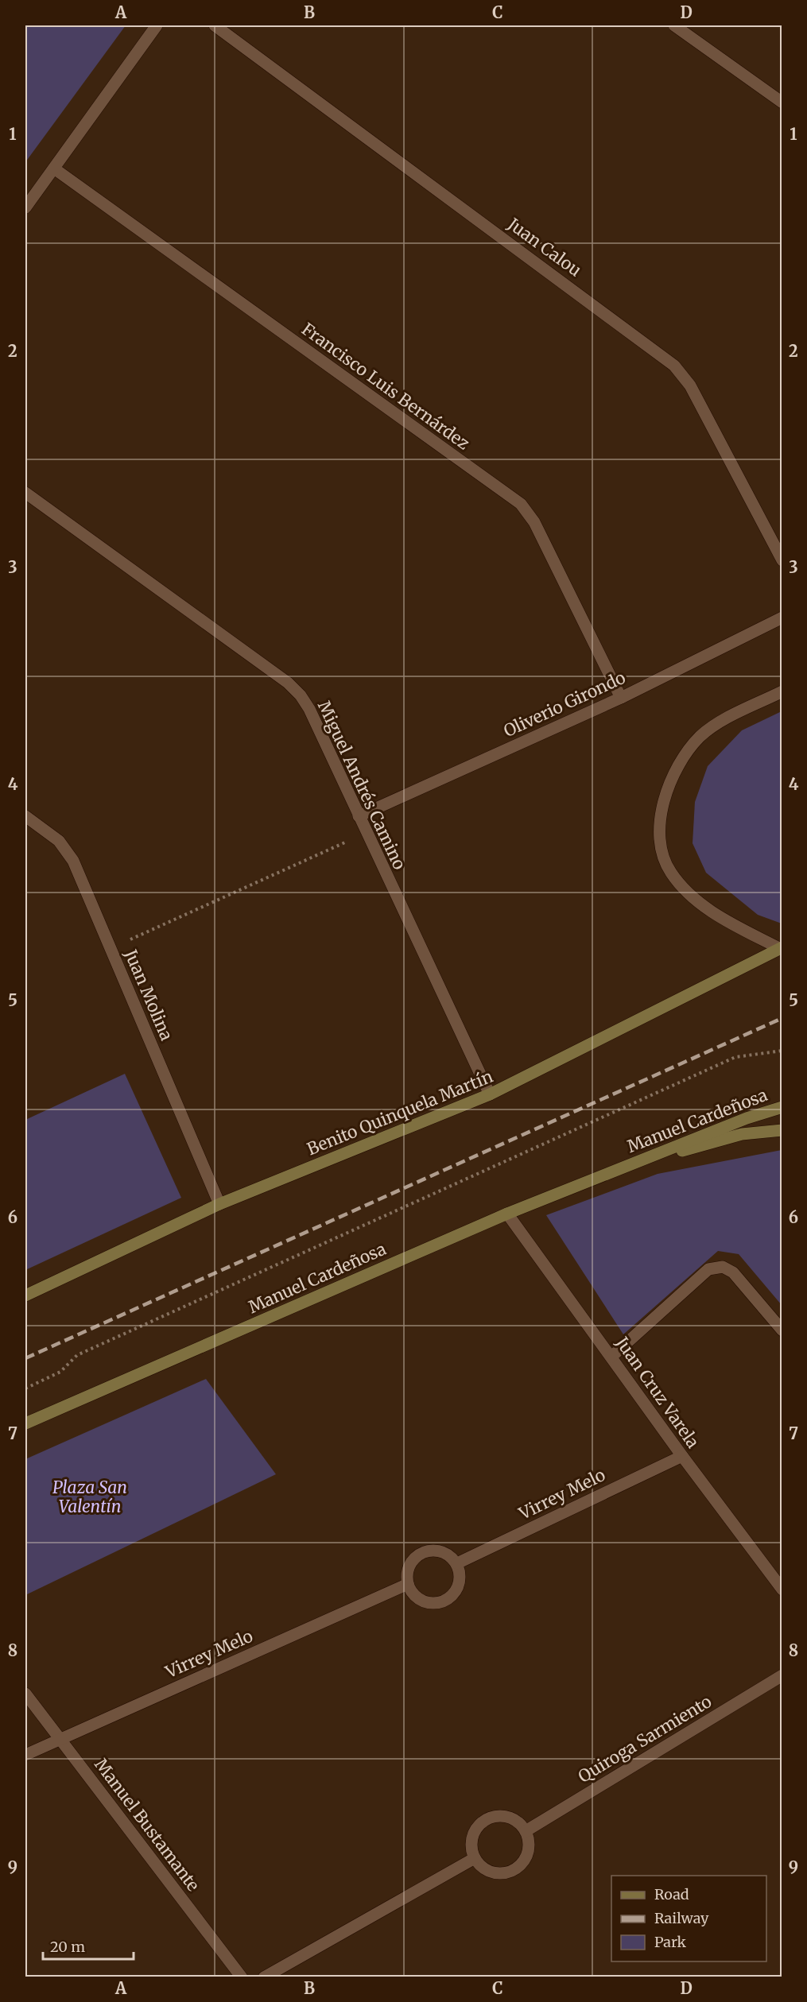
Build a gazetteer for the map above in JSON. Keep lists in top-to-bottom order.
{
  "streets": {
    "main road": ["Benito Quinquela Martín", "Manuel Cardeñosa"],
    "street": [
      "Juan Calou",
      "Francisco Luis Bernárdez",
      "Oliverio Girondo",
      "Miguel Andrés Camino",
      "Juan Molina",
      "Juan Cruz Varela",
      "Virrey Melo",
      "Quiroga Sarmiento",
      "Manuel Bustamante"
    ]
  },
  "crossings": [
    ["Francisco Luis Bernárdez", "Oliverio Girondo"],
    ["Oliverio Girondo", "Miguel Andrés Camino"],
    ["Miguel Andrés Camino", "Benito Quinquela Martín"],
    ["Juan Molina", "Benito Quinquela Martín"],
    ["Manuel Cardeñosa", "Juan Cruz Varela"],
    ["Juan Cruz Varela", "Virrey Melo"],
    ["Virrey Melo", "Manuel Bustamante"]
  ],
  "parks": ["Plaza San Valentín"],
  "legend": ["Road", "Railway", "Park"],
  "scale_bar": "20 m",
  "grid": {
    "columns": [
      "A",
      "B",
      "C",
      "D"
    ],
    "rows": [
      "1",
      "2",
      "3",
      "4",
      "5",
      "6",
      "7",
      "8",
      "9"
    ]
  }
}
